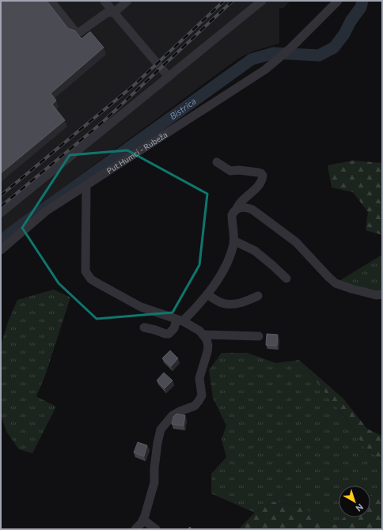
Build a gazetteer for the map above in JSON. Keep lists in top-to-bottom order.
{
  "streets": {
    "street": ["Put Humci - Rubeža"]
  },
  "water": ["Bistrica"],
  "north": "bottom right"
}
